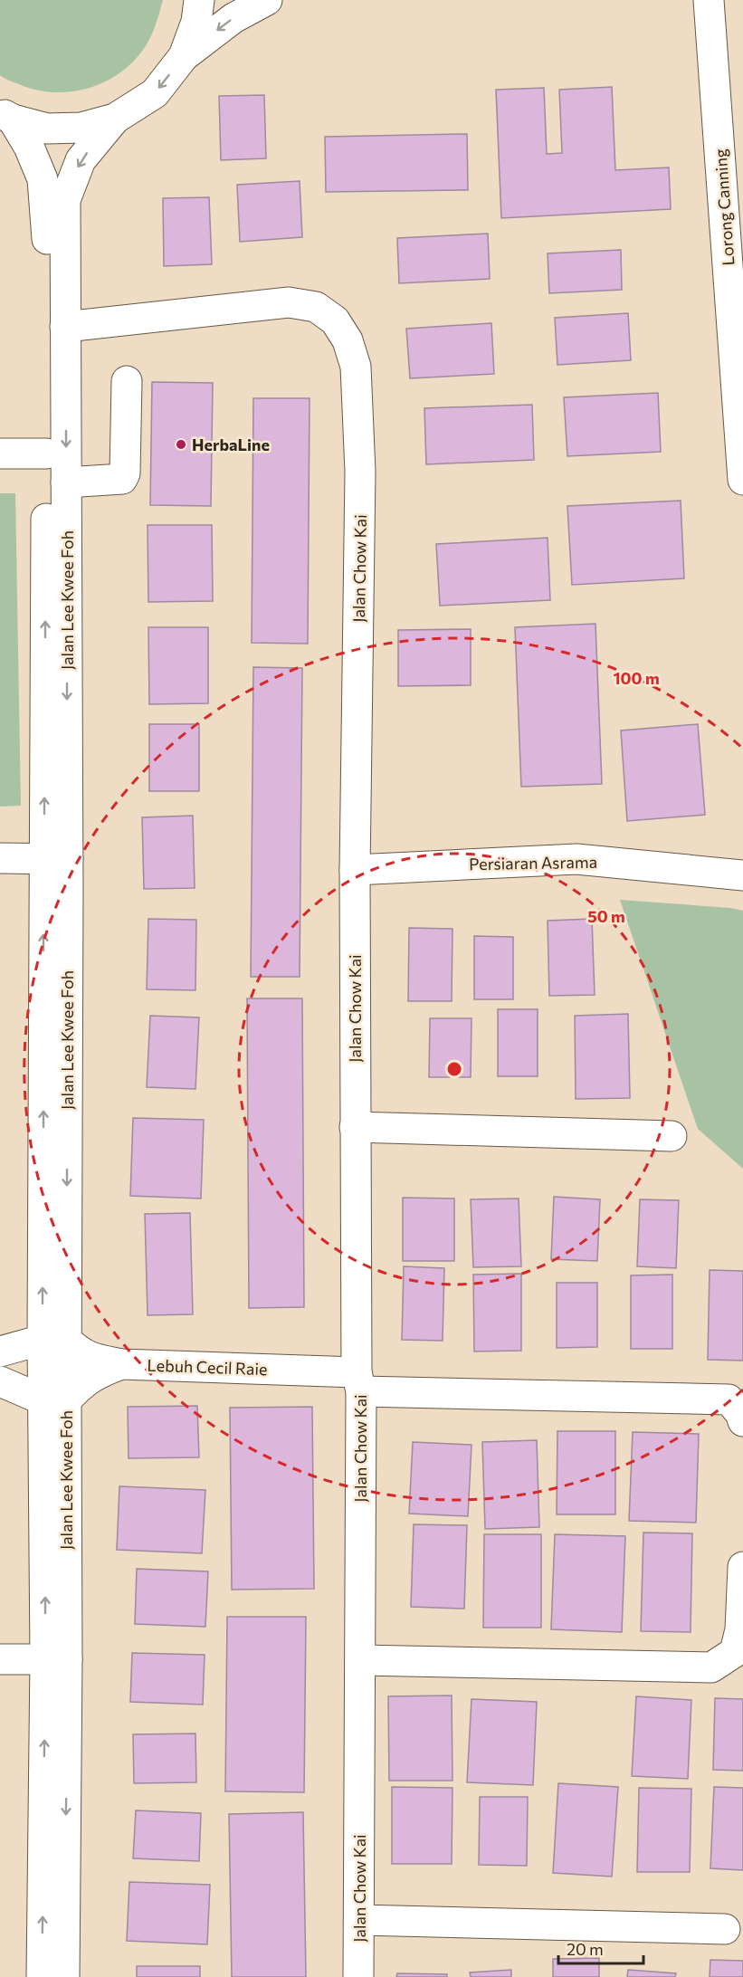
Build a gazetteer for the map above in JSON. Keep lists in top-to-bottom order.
{
  "streets": {
    "street": [
      "Lorong Canning",
      "Jalan Chow Kai",
      "Jalan Lee Kwee Foh",
      "Persiaran Asrama",
      "Lebuh Cecil Raie"
    ]
  },
  "crossings": [
    ["Jalan Chow Kai", "Jalan Lee Kwee Foh"],
    ["Jalan Chow Kai", "Persiaran Asrama"],
    ["Jalan Chow Kai", "Lebuh Cecil Raie"],
    ["Jalan Lee Kwee Foh", "Lebuh Cecil Raie"]
  ],
  "places": ["HerbaLine"],
  "scale_bar": "20 m",
  "rings": ["100 m", "50 m"]
}
